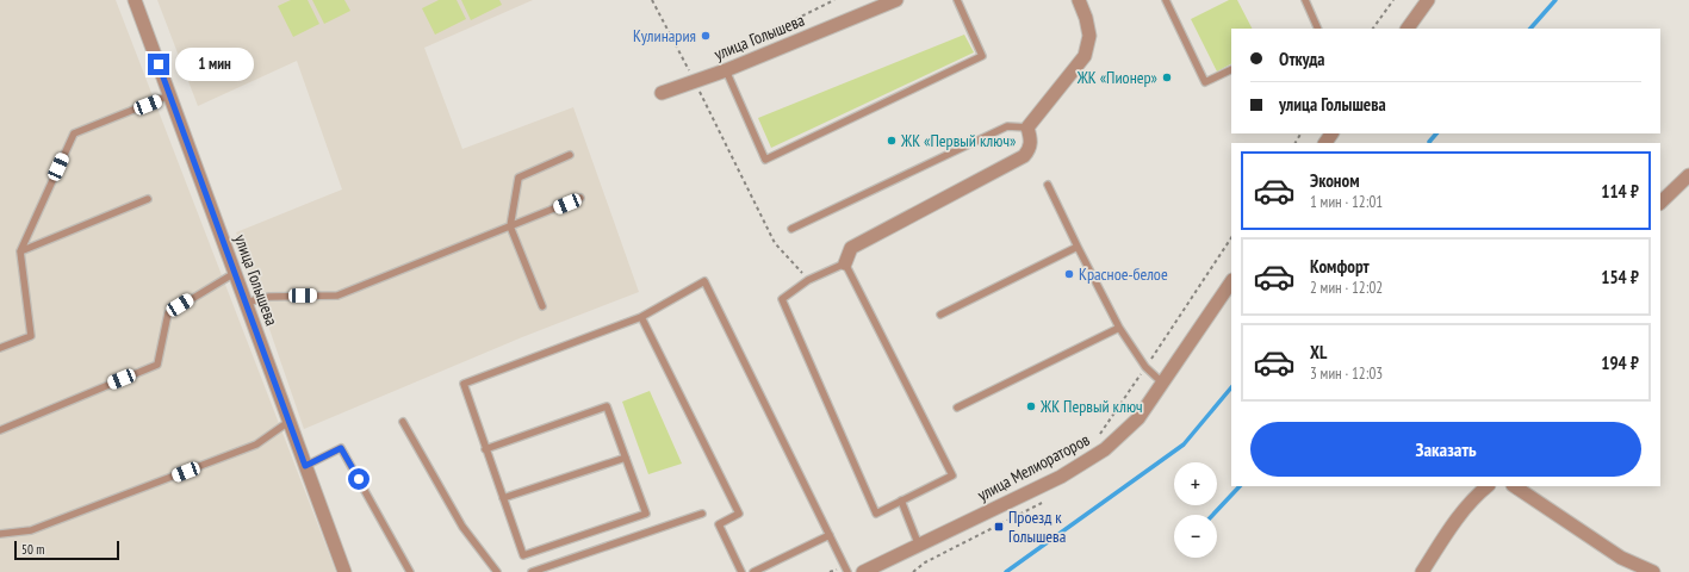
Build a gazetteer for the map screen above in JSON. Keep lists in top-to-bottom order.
{
  "streets": {
    "street": ["улица Голышева", "улица Мелиораторов"]
  },
  "places": {
    "other": [
      "Кулинария",
      "ЖК «Пионер»",
      "ЖК «Первый ключ»",
      "Красное-белое",
      "ЖК Первый ключ"
    ],
    "transit": ["Проезд к Голышева"]
  },
  "scale_bar": "50 m",
  "page": {
    "banner": ["Откуда", "улица Голышева"],
    "bubble": "1 мин",
    "list": [
      {
        "name": "Эконом",
        "note": "1 мин · 12:01",
        "value": "114 ₽"
      },
      {
        "name": "Комфорт",
        "note": "2 мин · 12:02",
        "value": "154 ₽"
      },
      {
        "name": "XL",
        "note": "3 мин · 12:03",
        "value": "194 ₽"
      }
    ],
    "buttons": "Заказать",
    "map_buttons": ["+", "−"],
    "scale": "50 m"
  }
}
